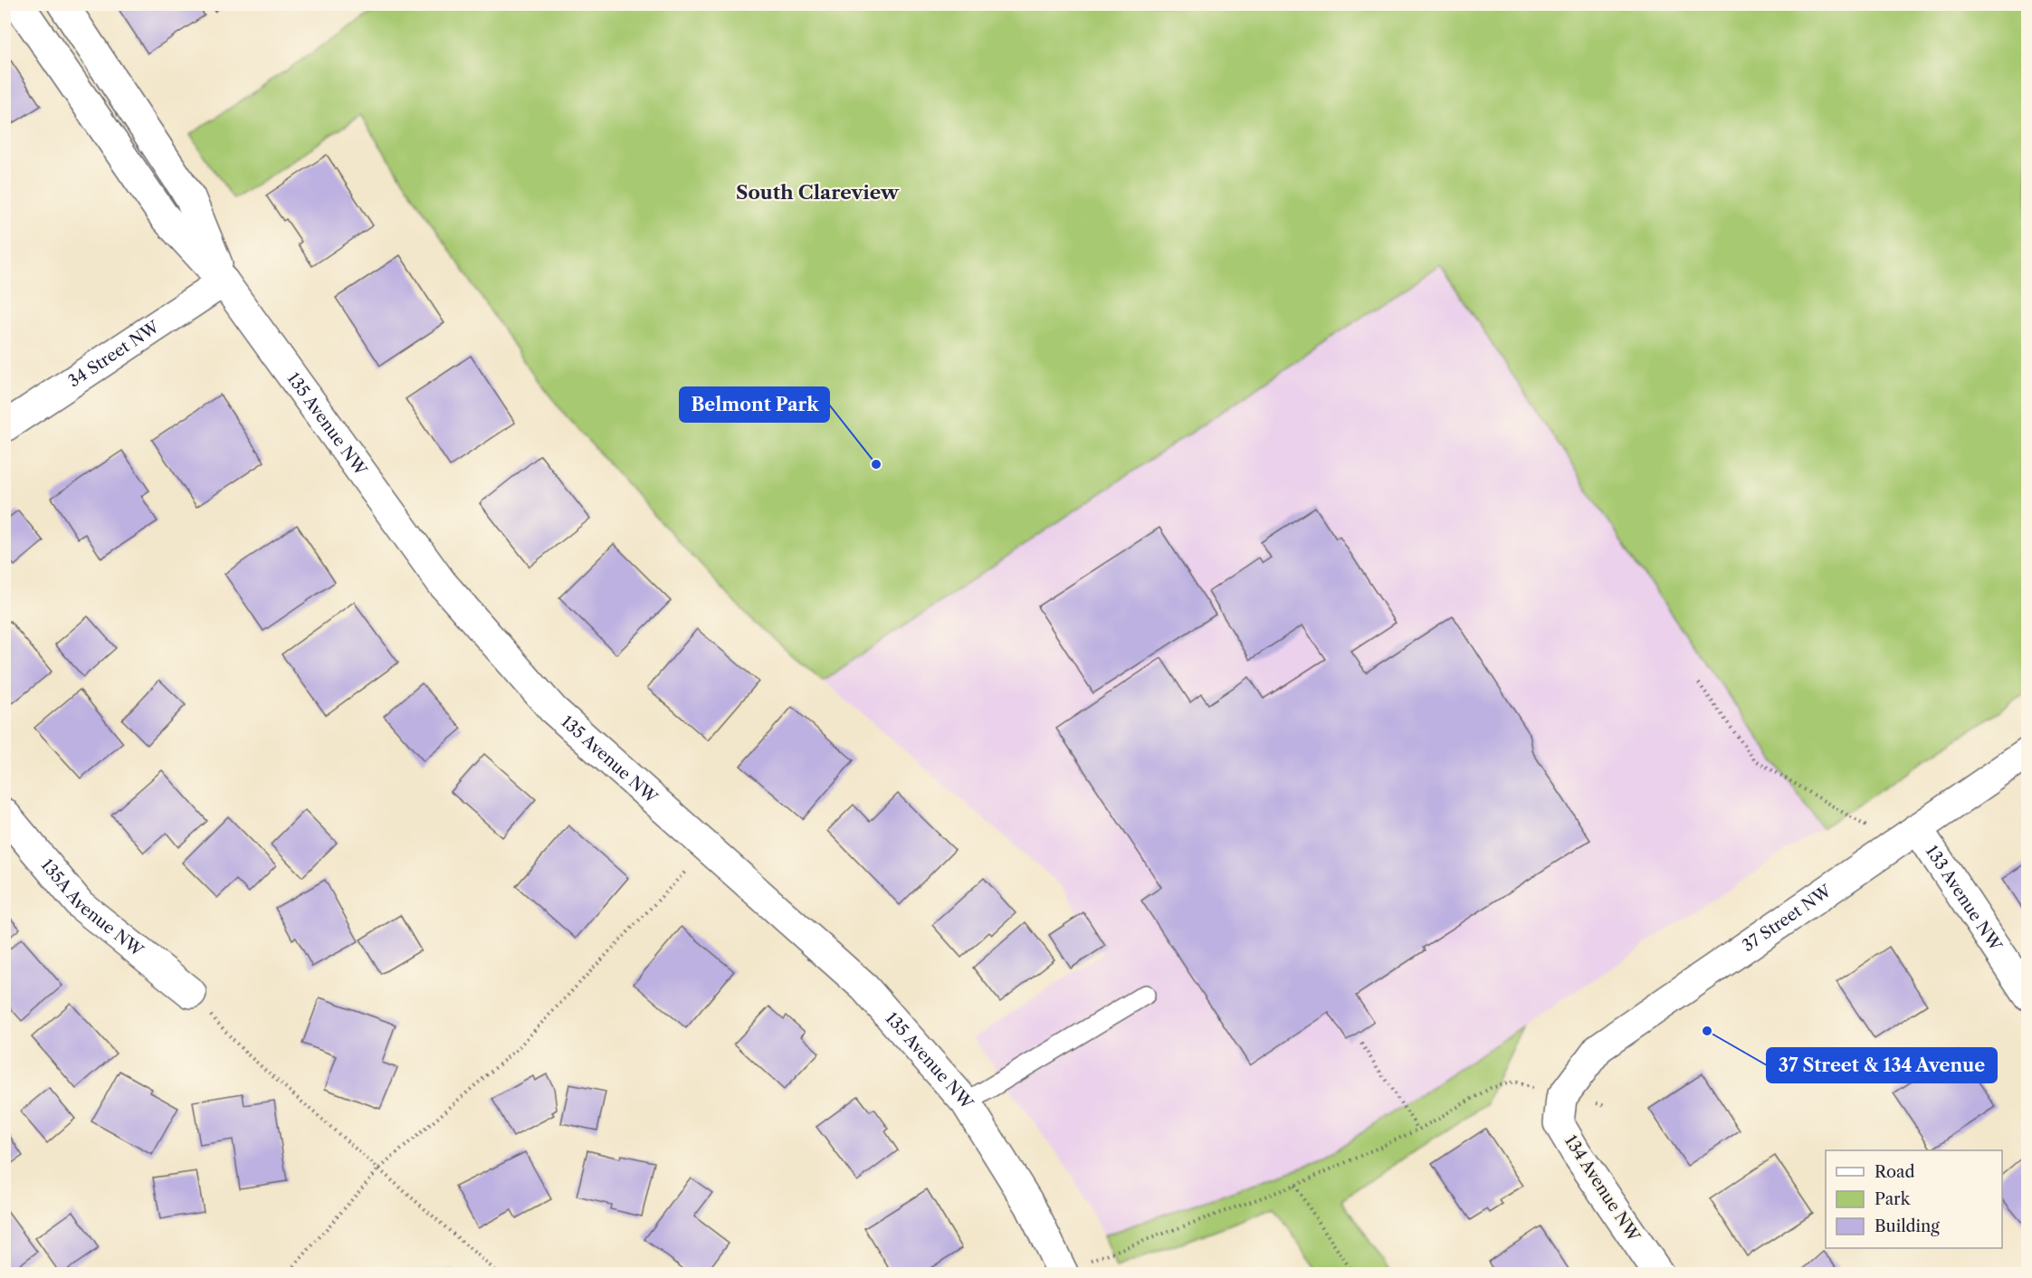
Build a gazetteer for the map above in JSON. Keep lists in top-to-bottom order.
{
  "streets": {
    "street": [
      "34 Street NW",
      "135 Avenue NW",
      "133 Avenue NW",
      "135A Avenue NW",
      "37 Street NW",
      "134 Avenue NW"
    ]
  },
  "crossings": [
    ["34 Street NW", "135 Avenue NW"],
    ["133 Avenue NW", "37 Street NW"],
    ["37 Street NW", "134 Avenue NW"]
  ],
  "districts": ["South Clareview"],
  "places": ["Belmont Park", "37 Street & 134 Avenue"],
  "legend": ["Road", "Park", "Building"]
}
